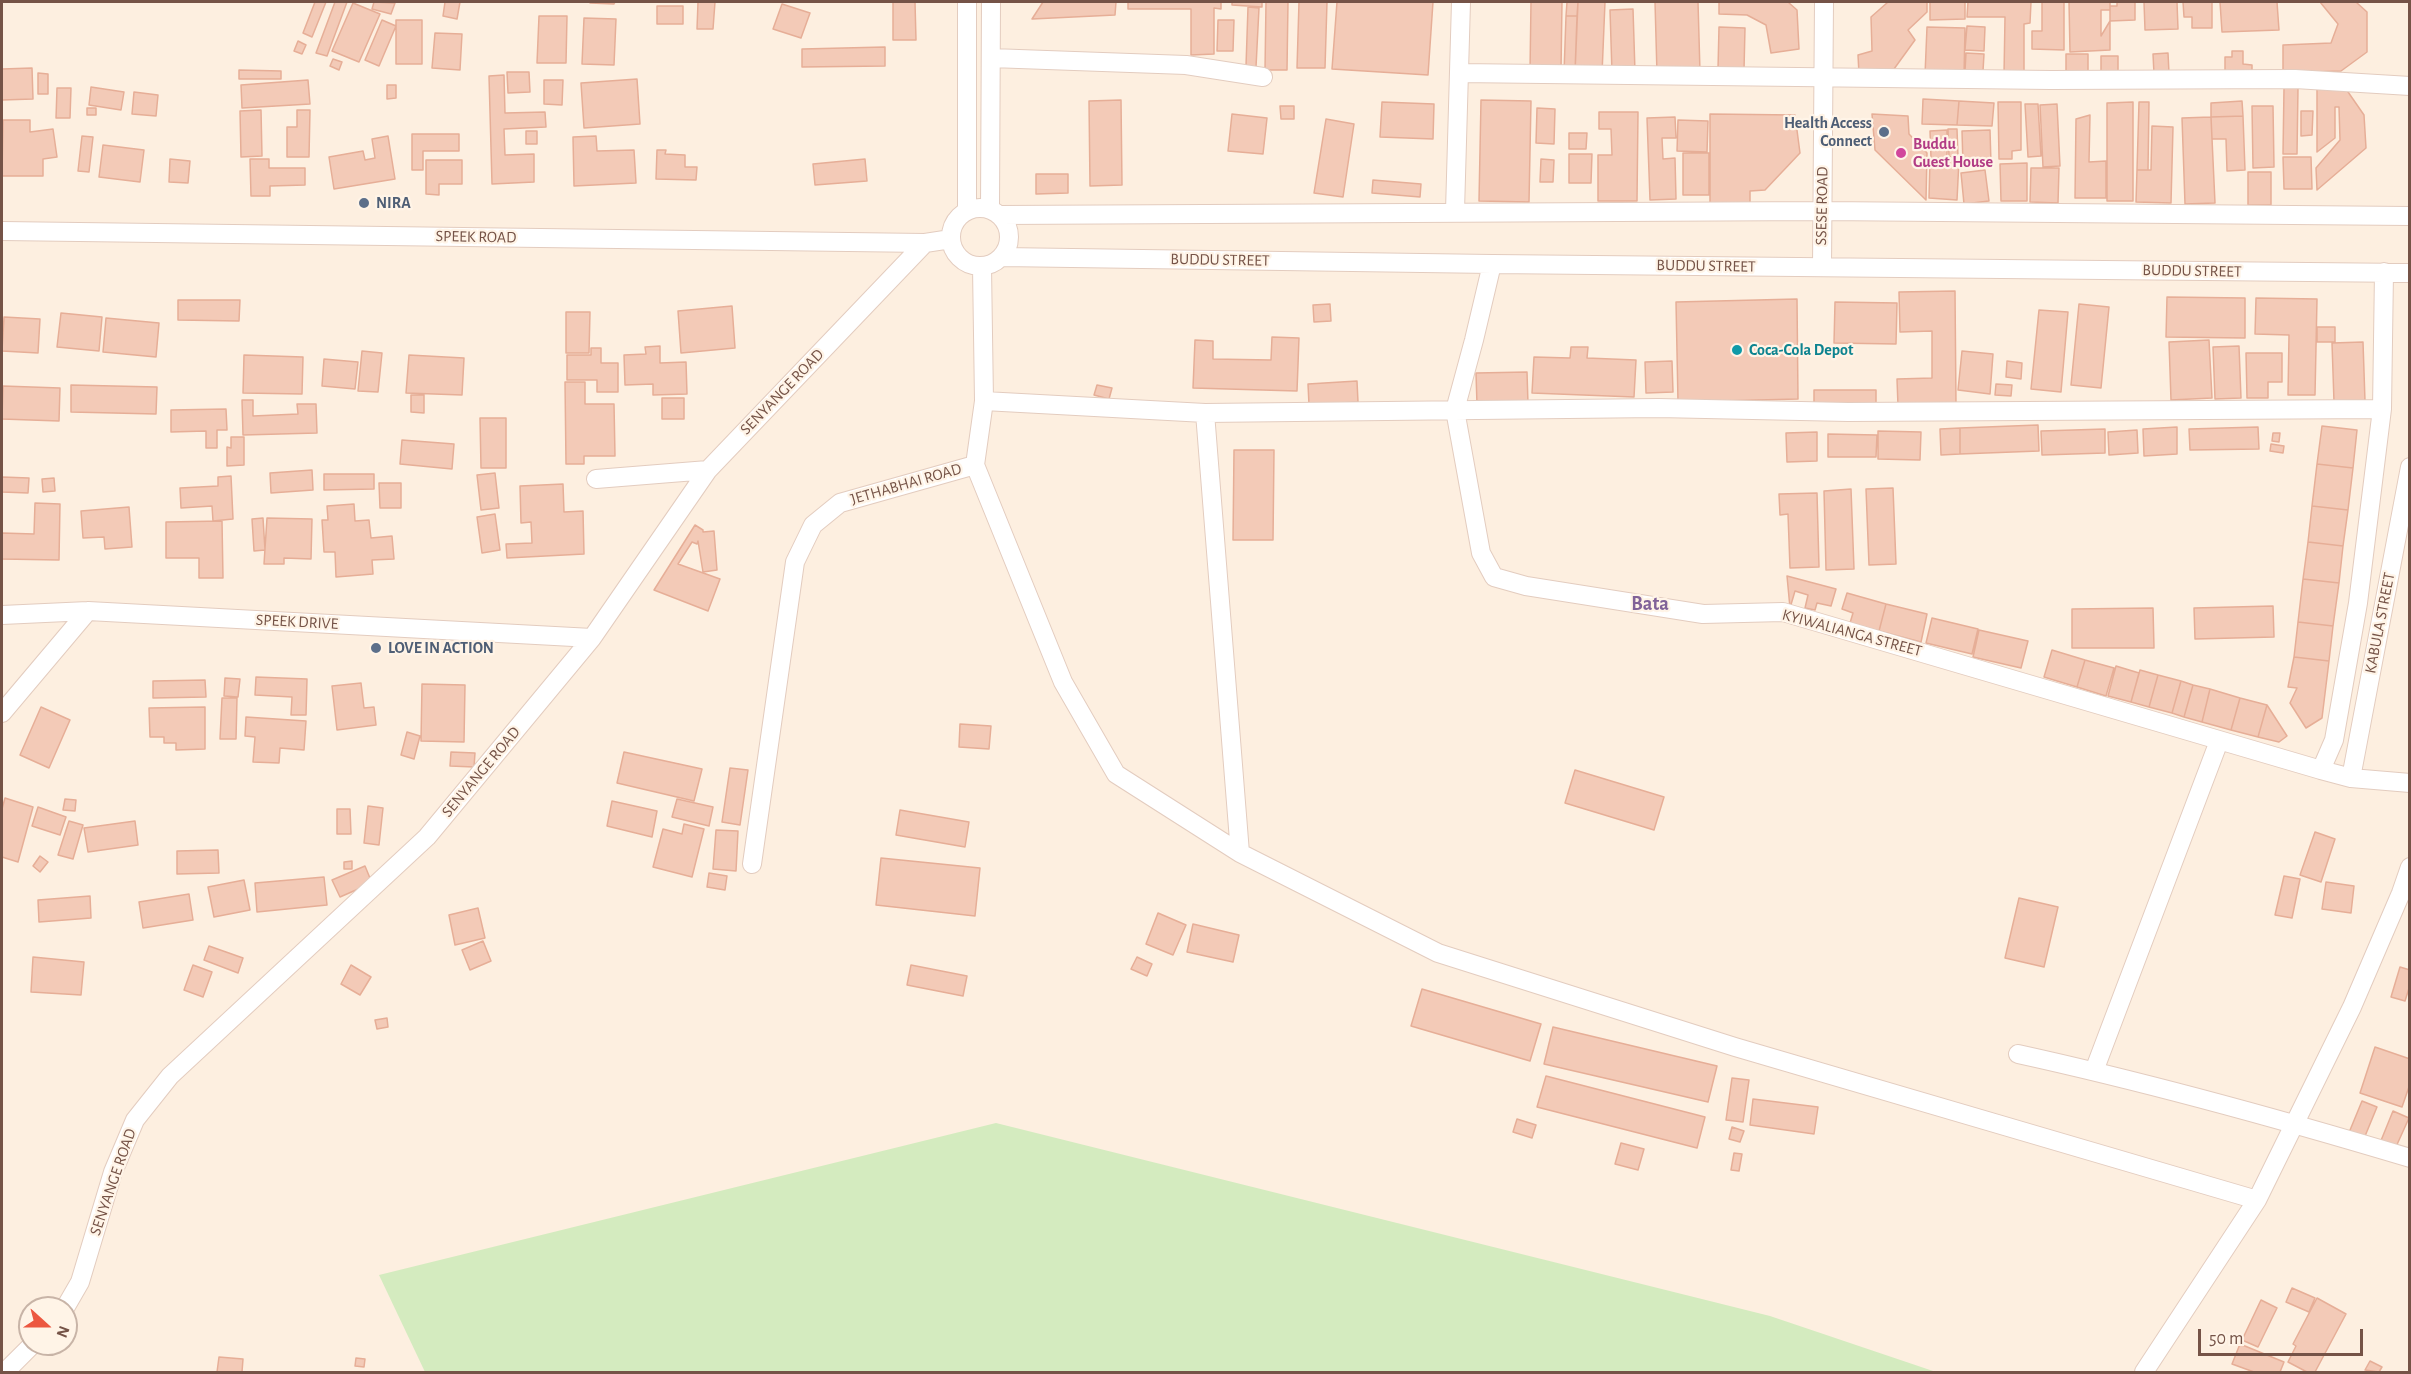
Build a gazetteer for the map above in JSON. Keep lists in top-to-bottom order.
{
  "streets": {
    "street": [
      "SSESE ROAD",
      "SPEEK ROAD",
      "BUDDU STREET",
      "SENYANGE ROAD",
      "JETHABHAI ROAD",
      "SPEEK DRIVE",
      "KABULA STREET",
      "KYIWALIANGA STREET"
    ]
  },
  "crossings": [
    ["SSESE ROAD", "BUDDU STREET"],
    ["SPEEK ROAD", "BUDDU STREET"],
    ["SPEEK ROAD", "SENYANGE ROAD"],
    ["SPEEK ROAD", "JETHABHAI ROAD"],
    ["BUDDU STREET", "JETHABHAI ROAD"],
    ["BUDDU STREET", "KYIWALIANGA STREET"],
    ["SENYANGE ROAD", "SPEEK DRIVE"],
    ["KABULA STREET", "KYIWALIANGA STREET"]
  ],
  "districts": ["Bata"],
  "places": [
    "Health Access Connect",
    "Buddu Guest House",
    "NIRA",
    "Coca-Cola Depot",
    "LOVE IN ACTION"
  ],
  "scale_bar": "50 m",
  "north": "right"
}
